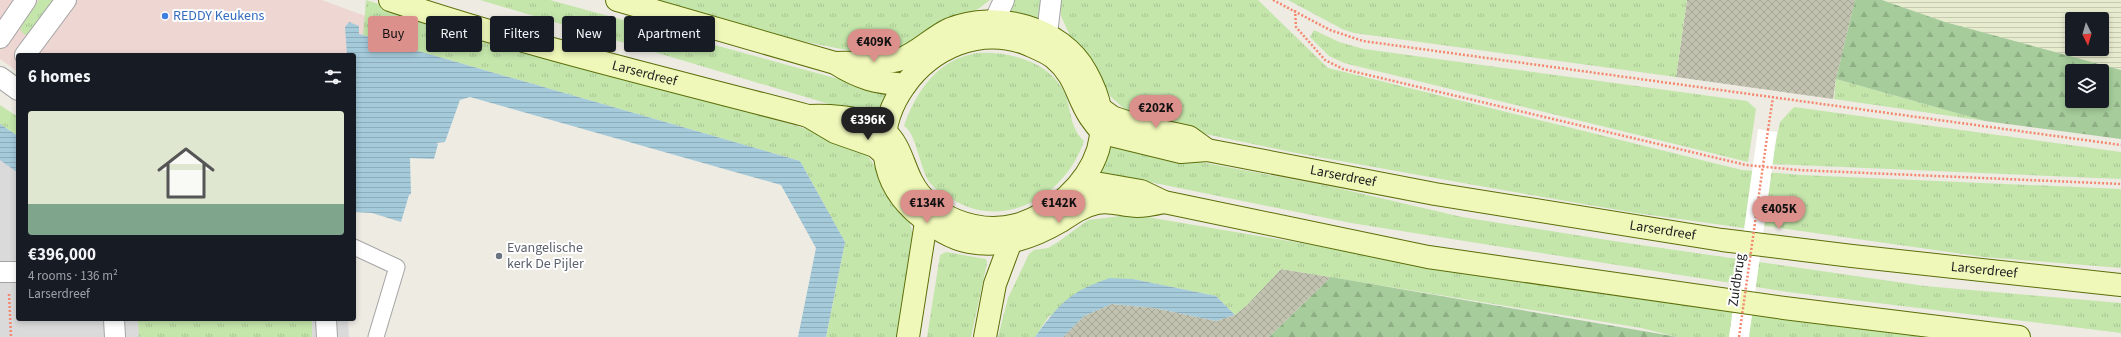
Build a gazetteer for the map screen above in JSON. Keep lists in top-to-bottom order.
{
  "streets": {
    "main road": ["Larserdreef"],
    "path": ["Zuidbrug"]
  },
  "places": ["REDDY Keukens", "Evangelische kerk De Pijler"],
  "north": "bottom",
  "page": {
    "chip": [
      "Buy",
      "Rent",
      "Filters",
      "New",
      "Apartment"
    ],
    "price": [
      "€409K",
      "€202K",
      "€396K",
      "€134K",
      "€142K",
      "€405K"
    ],
    "heading": "6 homes",
    "list": [
      {
        "name": "€396,000",
        "note": "4 rooms · 136 m² · Larserdreef"
      }
    ]
  }
}
